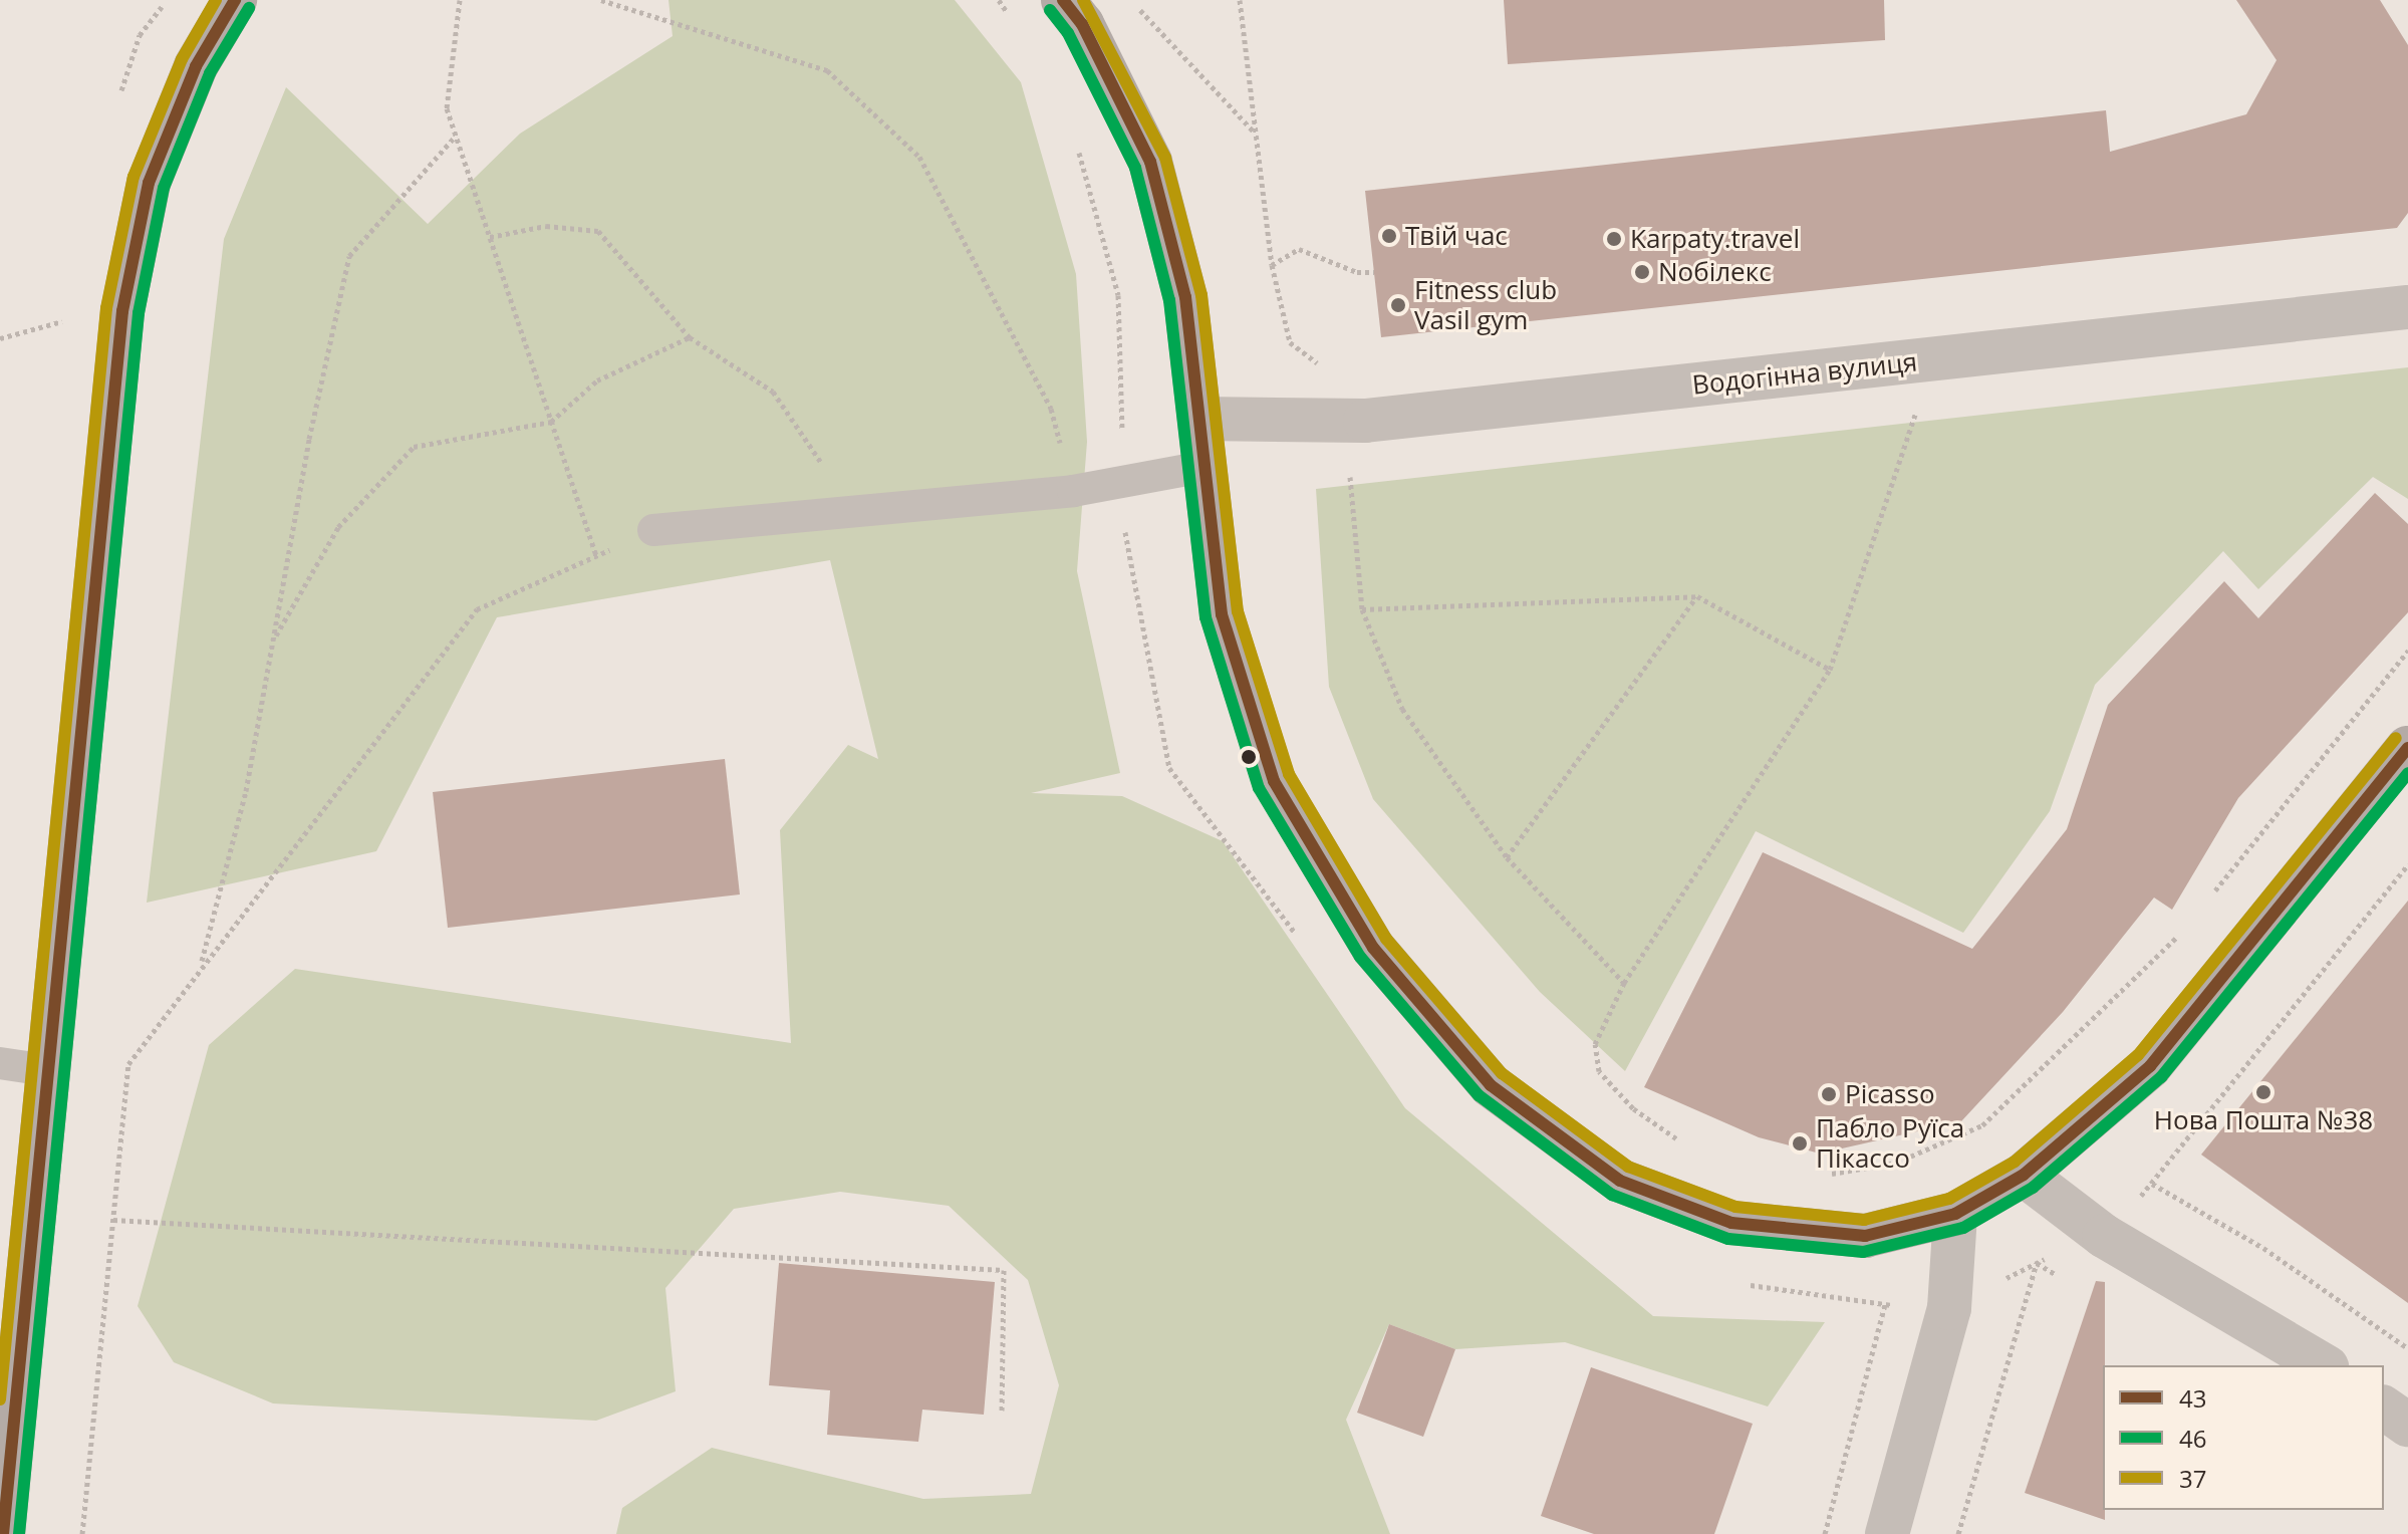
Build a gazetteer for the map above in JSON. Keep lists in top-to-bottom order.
{
  "streets": {
    "street": ["Водогінна вулиця"]
  },
  "places": [
    "Твій час",
    "Karpaty.travel",
    "Nобілекс",
    "Fitness club Vasil gym",
    "Нова Пошта №38",
    "Picasso",
    "Пабло Руїса Пікассо"
  ],
  "lines": ["transit line 43", "transit line 37", "transit line 46"],
  "legend": ["43", "46", "37"]
}
